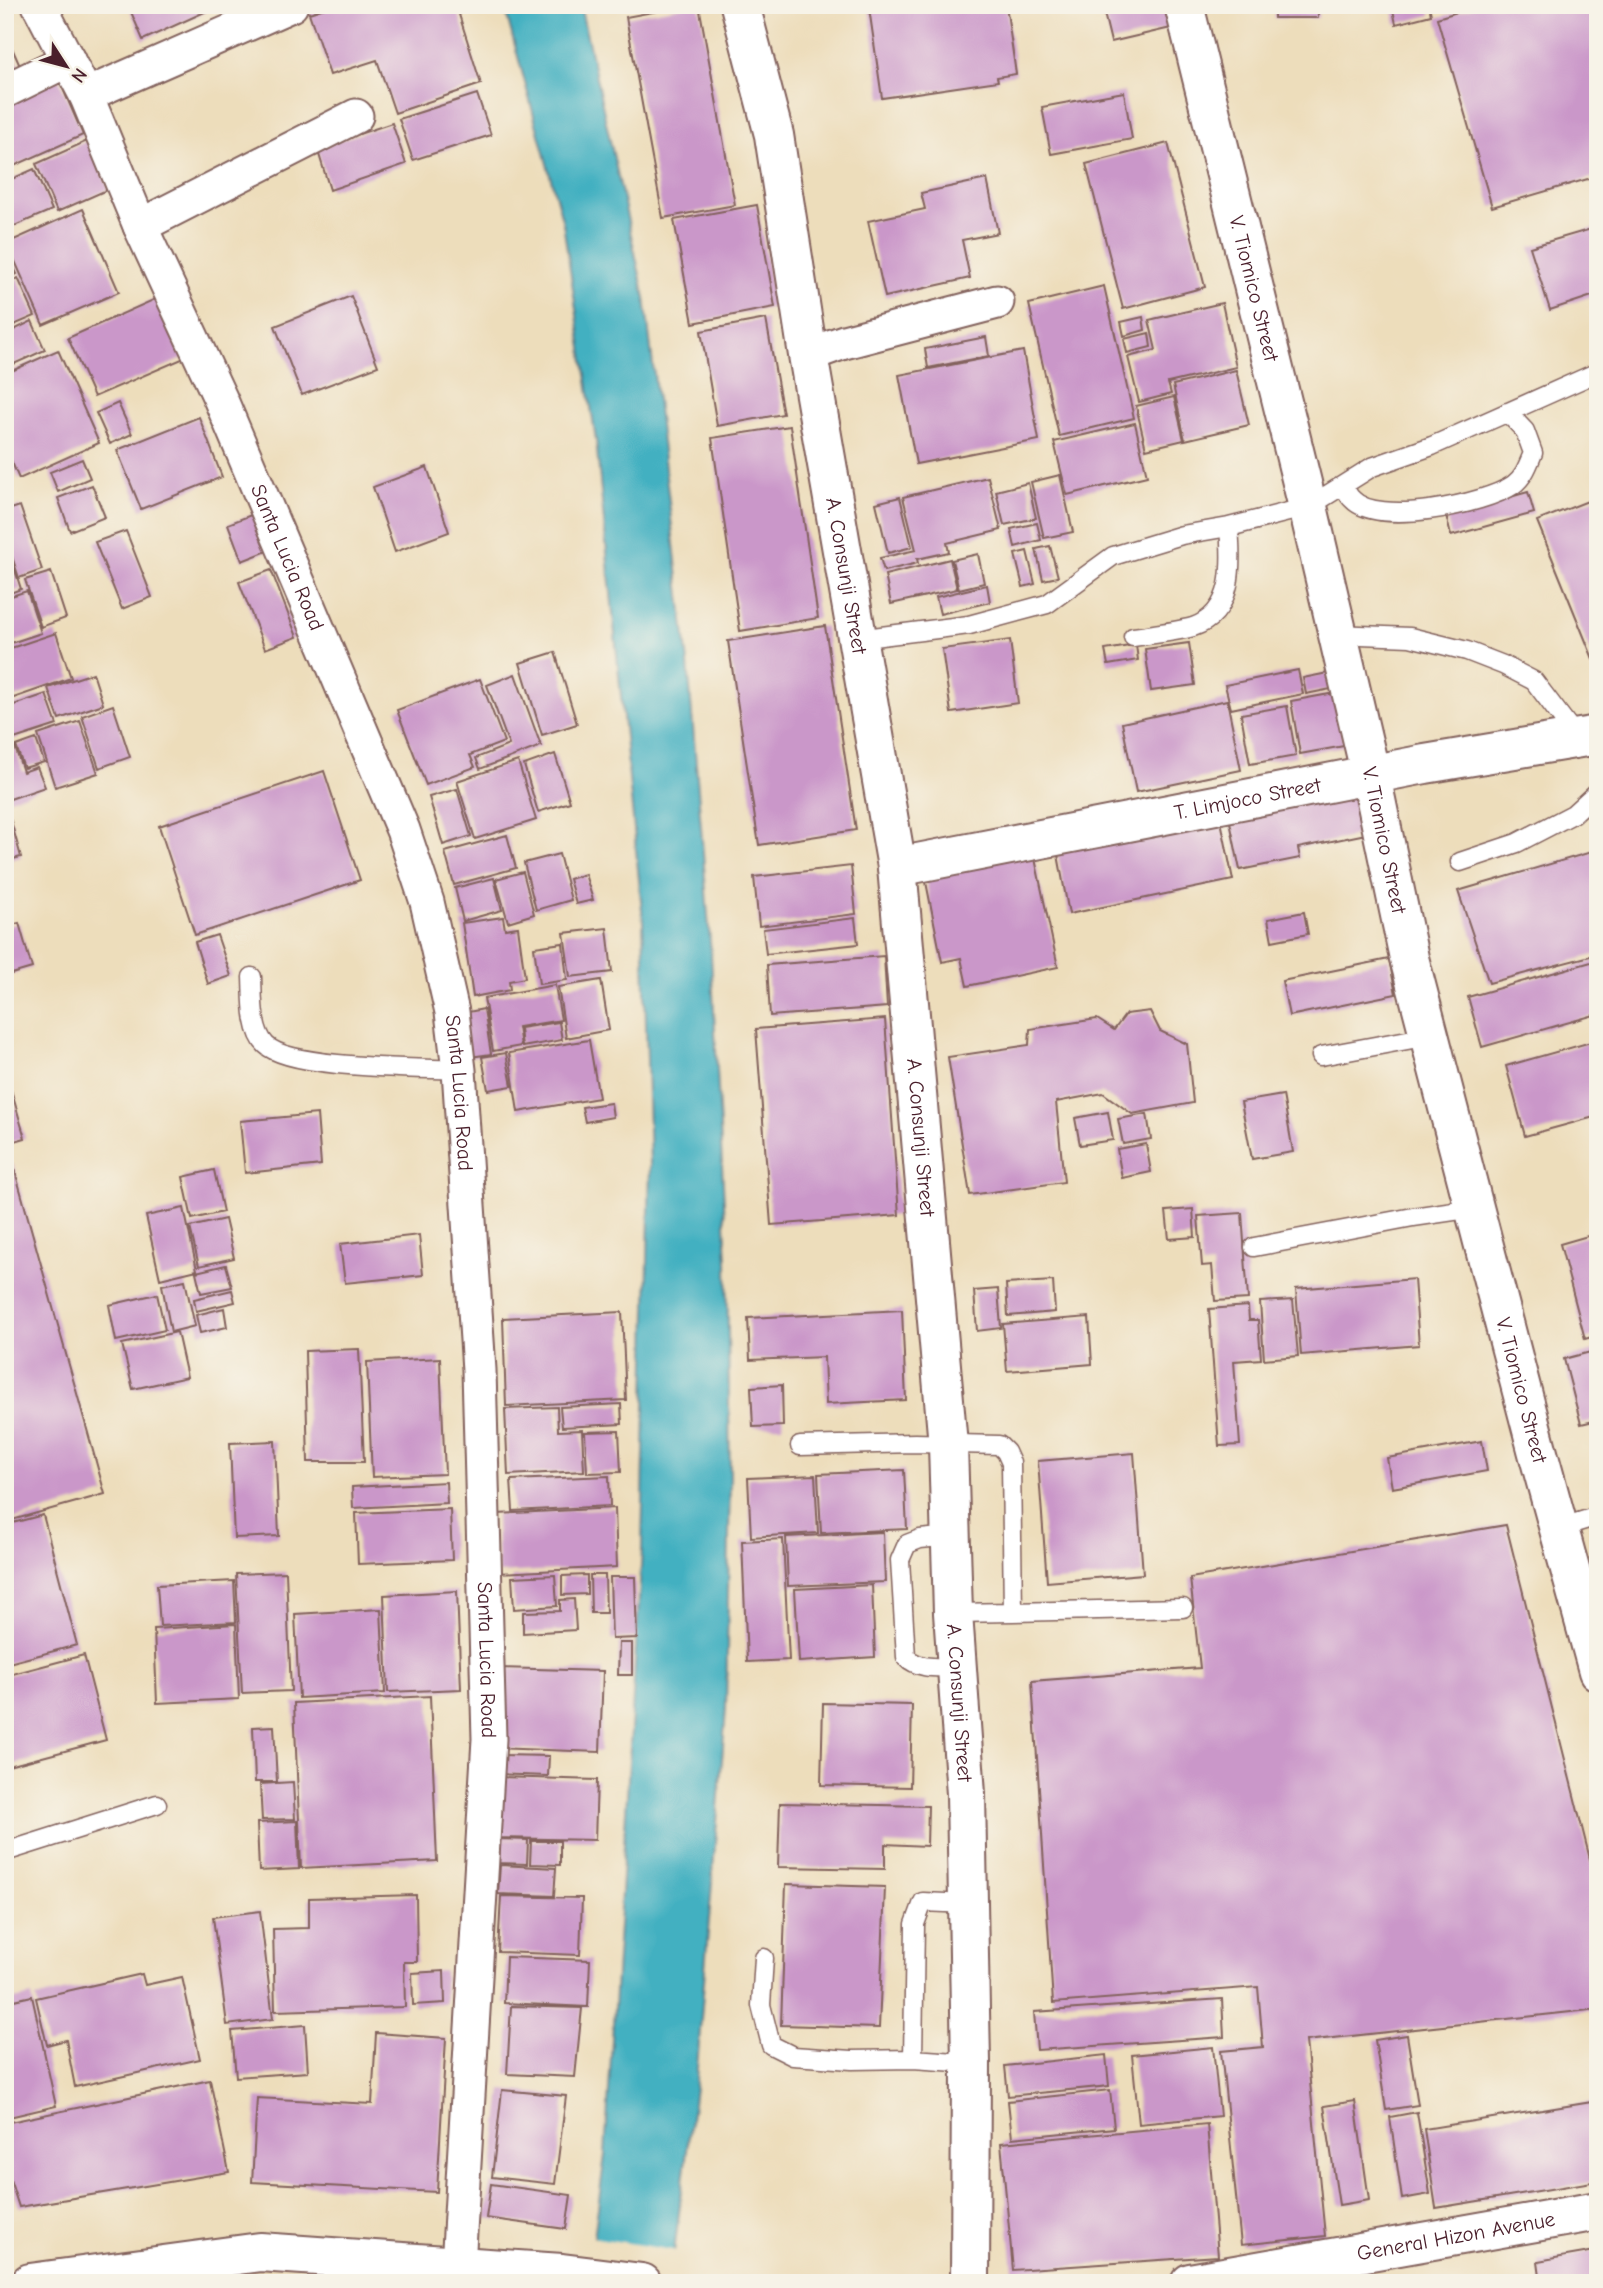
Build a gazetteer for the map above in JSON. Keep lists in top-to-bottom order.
{
  "streets": {
    "main road": [
      "V. Tiomico Street",
      "A. Consunji Street",
      "T. Limjoco Street",
      "General Hizon Avenue"
    ],
    "street": ["Santa Lucia Road"]
  },
  "crossings": [
    ["V. Tiomico Street", "T. Limjoco Street"],
    ["A. Consunji Street", "T. Limjoco Street"]
  ],
  "north": "bottom right"
}
